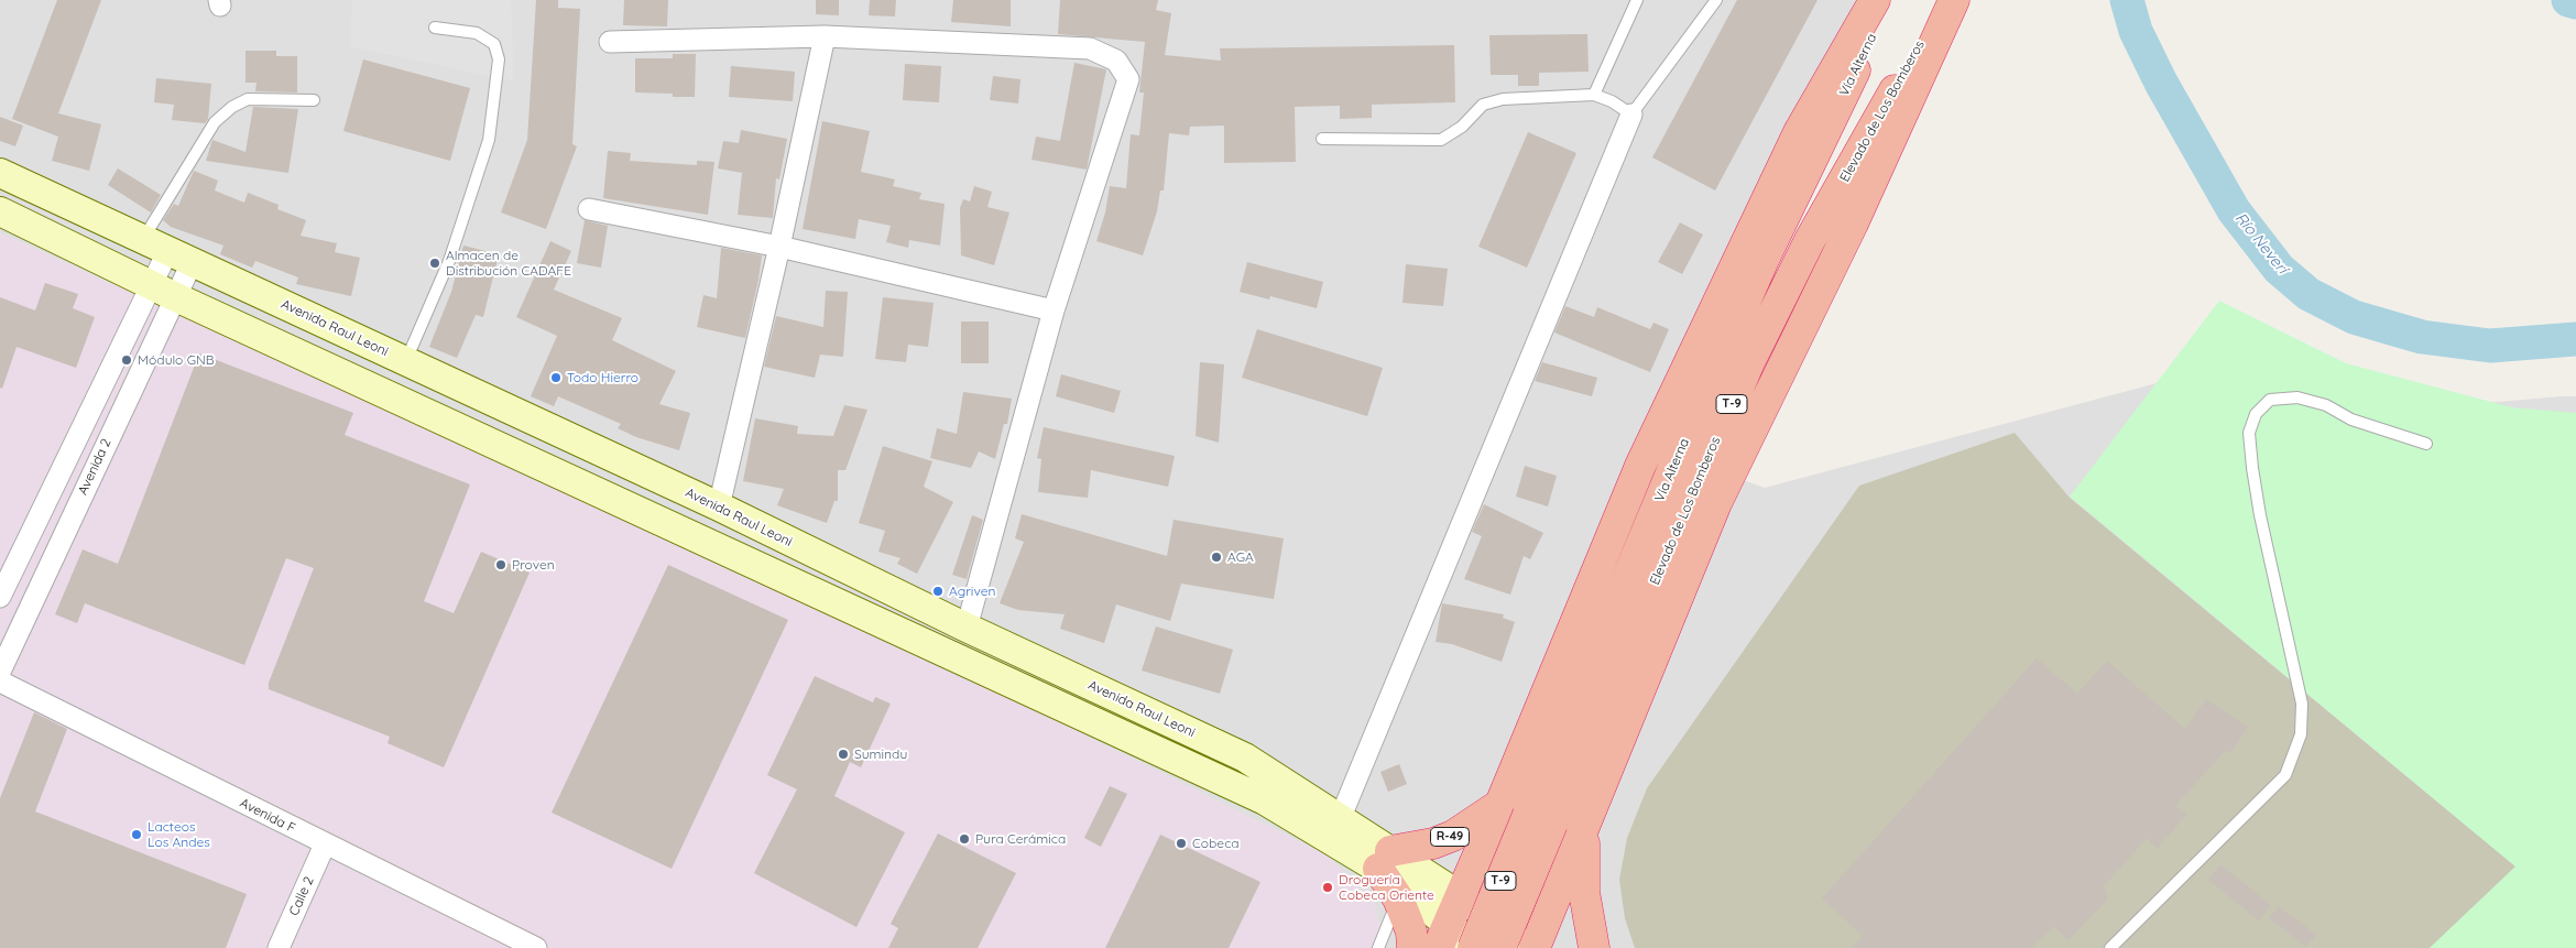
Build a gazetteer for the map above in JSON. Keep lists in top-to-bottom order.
{
  "streets": {
    "highway": [
      "Vía Alterna",
      "Elevado de Los Bomberos",
      "T-9",
      "R-49"
    ],
    "main road": ["Avenida Raul Leoni"],
    "street": ["Avenida 2", "Avenida F", "Calle 2"]
  },
  "crossings": [
    ["Vía Alterna", "Elevado de Los Bomberos"],
    ["Vía Alterna", "Avenida Raul Leoni"],
    ["Elevado de Los Bomberos", "T-9"],
    ["Avenida Raul Leoni", "T-9"],
    ["Avenida Raul Leoni", "Avenida 2"],
    ["Avenida Raul Leoni", "R-49"],
    ["T-9", "R-49"],
    ["Avenida F", "Calle 2"]
  ],
  "water": ["Río Neverí"],
  "places": [
    "Almacen de Distribución CADAFE",
    "Módulo GNB",
    "Todo Hierro",
    "AGA",
    "Proven",
    "Agriven",
    "Sumindu",
    "Lacteos Los Andes",
    "Pura Cerámica",
    "Cobeca",
    "Droguería Cobeca Oriente"
  ]
}
